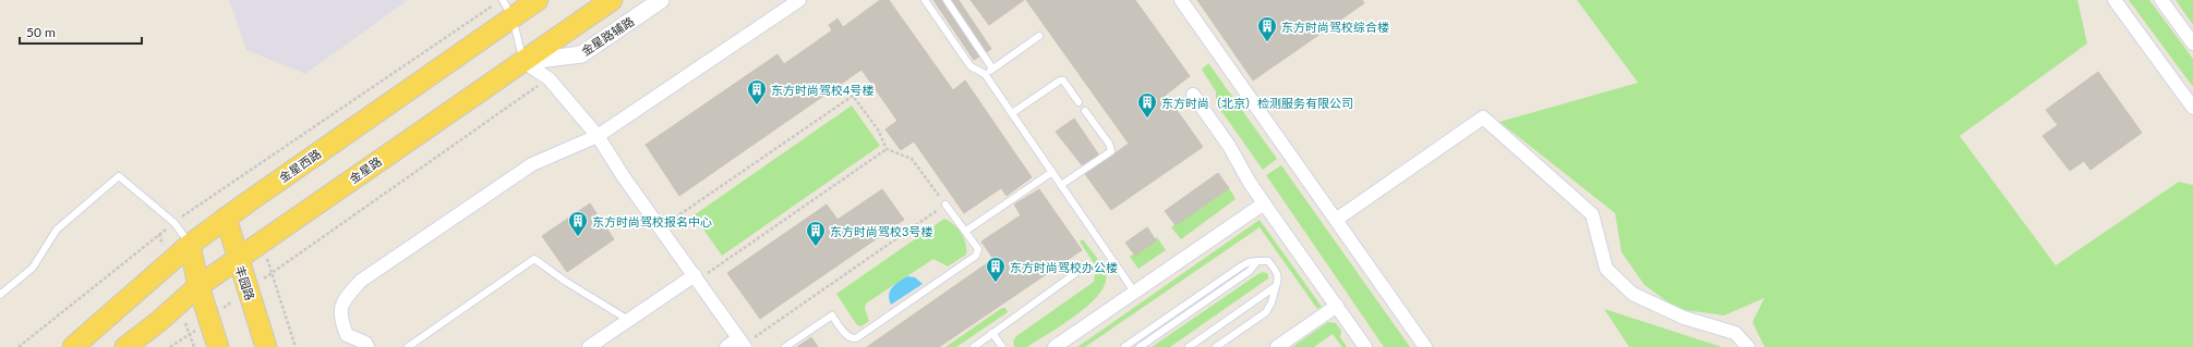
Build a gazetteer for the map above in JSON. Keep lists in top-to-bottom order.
{
  "streets": {
    "main road": ["金星西路", "金星路", "丰园路"],
    "street": ["金星路辅路"]
  },
  "crossings": [
    ["金星路辅路", "金星路"],
    ["金星西路", "丰园路"],
    ["金星路", "丰园路"]
  ],
  "places": {
    "building": [
      "东方时尚驾校综合楼",
      "东方时尚驾校4号楼",
      "东方时尚（北京）检测服务有限公司",
      "东方时尚驾校报名中心",
      "东方时尚驾校3号楼",
      "东方时尚驾校办公楼"
    ]
  },
  "scale_bar": "50 m"
}
